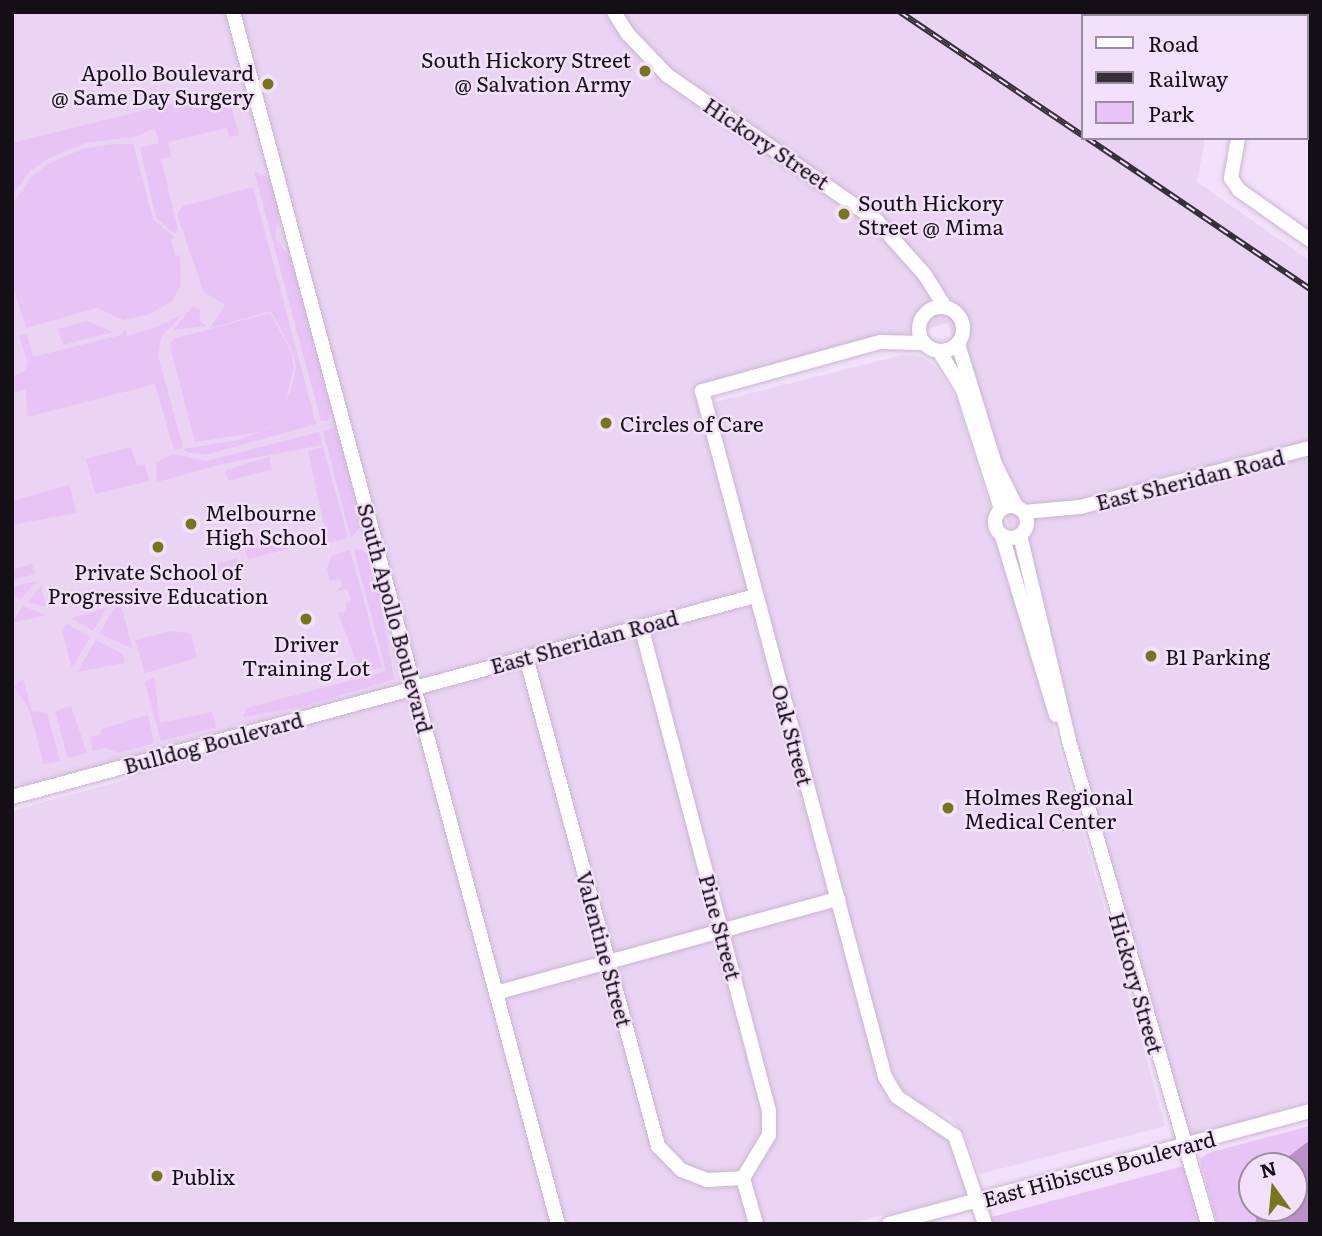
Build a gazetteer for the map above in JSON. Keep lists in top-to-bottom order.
{
  "streets": {
    "street": [
      "Hickory Street",
      "East Sheridan Road",
      "South Apollo Boulevard",
      "Oak Street",
      "Bulldog Boulevard",
      "Pine Street",
      "Valentine Street",
      "East Hibiscus Boulevard"
    ]
  },
  "crossings": [
    ["Hickory Street", "East Sheridan Road"],
    ["Hickory Street", "Oak Street"],
    ["Hickory Street", "East Hibiscus Boulevard"],
    ["East Sheridan Road", "South Apollo Boulevard"],
    ["East Sheridan Road", "Oak Street"],
    ["East Sheridan Road", "Bulldog Boulevard"],
    ["East Sheridan Road", "Pine Street"],
    ["East Sheridan Road", "Valentine Street"],
    ["South Apollo Boulevard", "Bulldog Boulevard"],
    ["Oak Street", "East Hibiscus Boulevard"],
    ["Pine Street", "Valentine Street"]
  ],
  "places": [
    "South Hickory Street @ Salvation Army",
    "Apollo Boulevard @ Same Day Surgery",
    "South Hickory Street @ Mima",
    "Circles of Care",
    "Melbourne High School",
    "Private School of Progressive Education",
    "Driver Training Lot",
    "B1 Parking",
    "Holmes Regional Medical Center",
    "Publix"
  ],
  "legend": ["Road", "Railway", "Park"],
  "north": "top"
}
